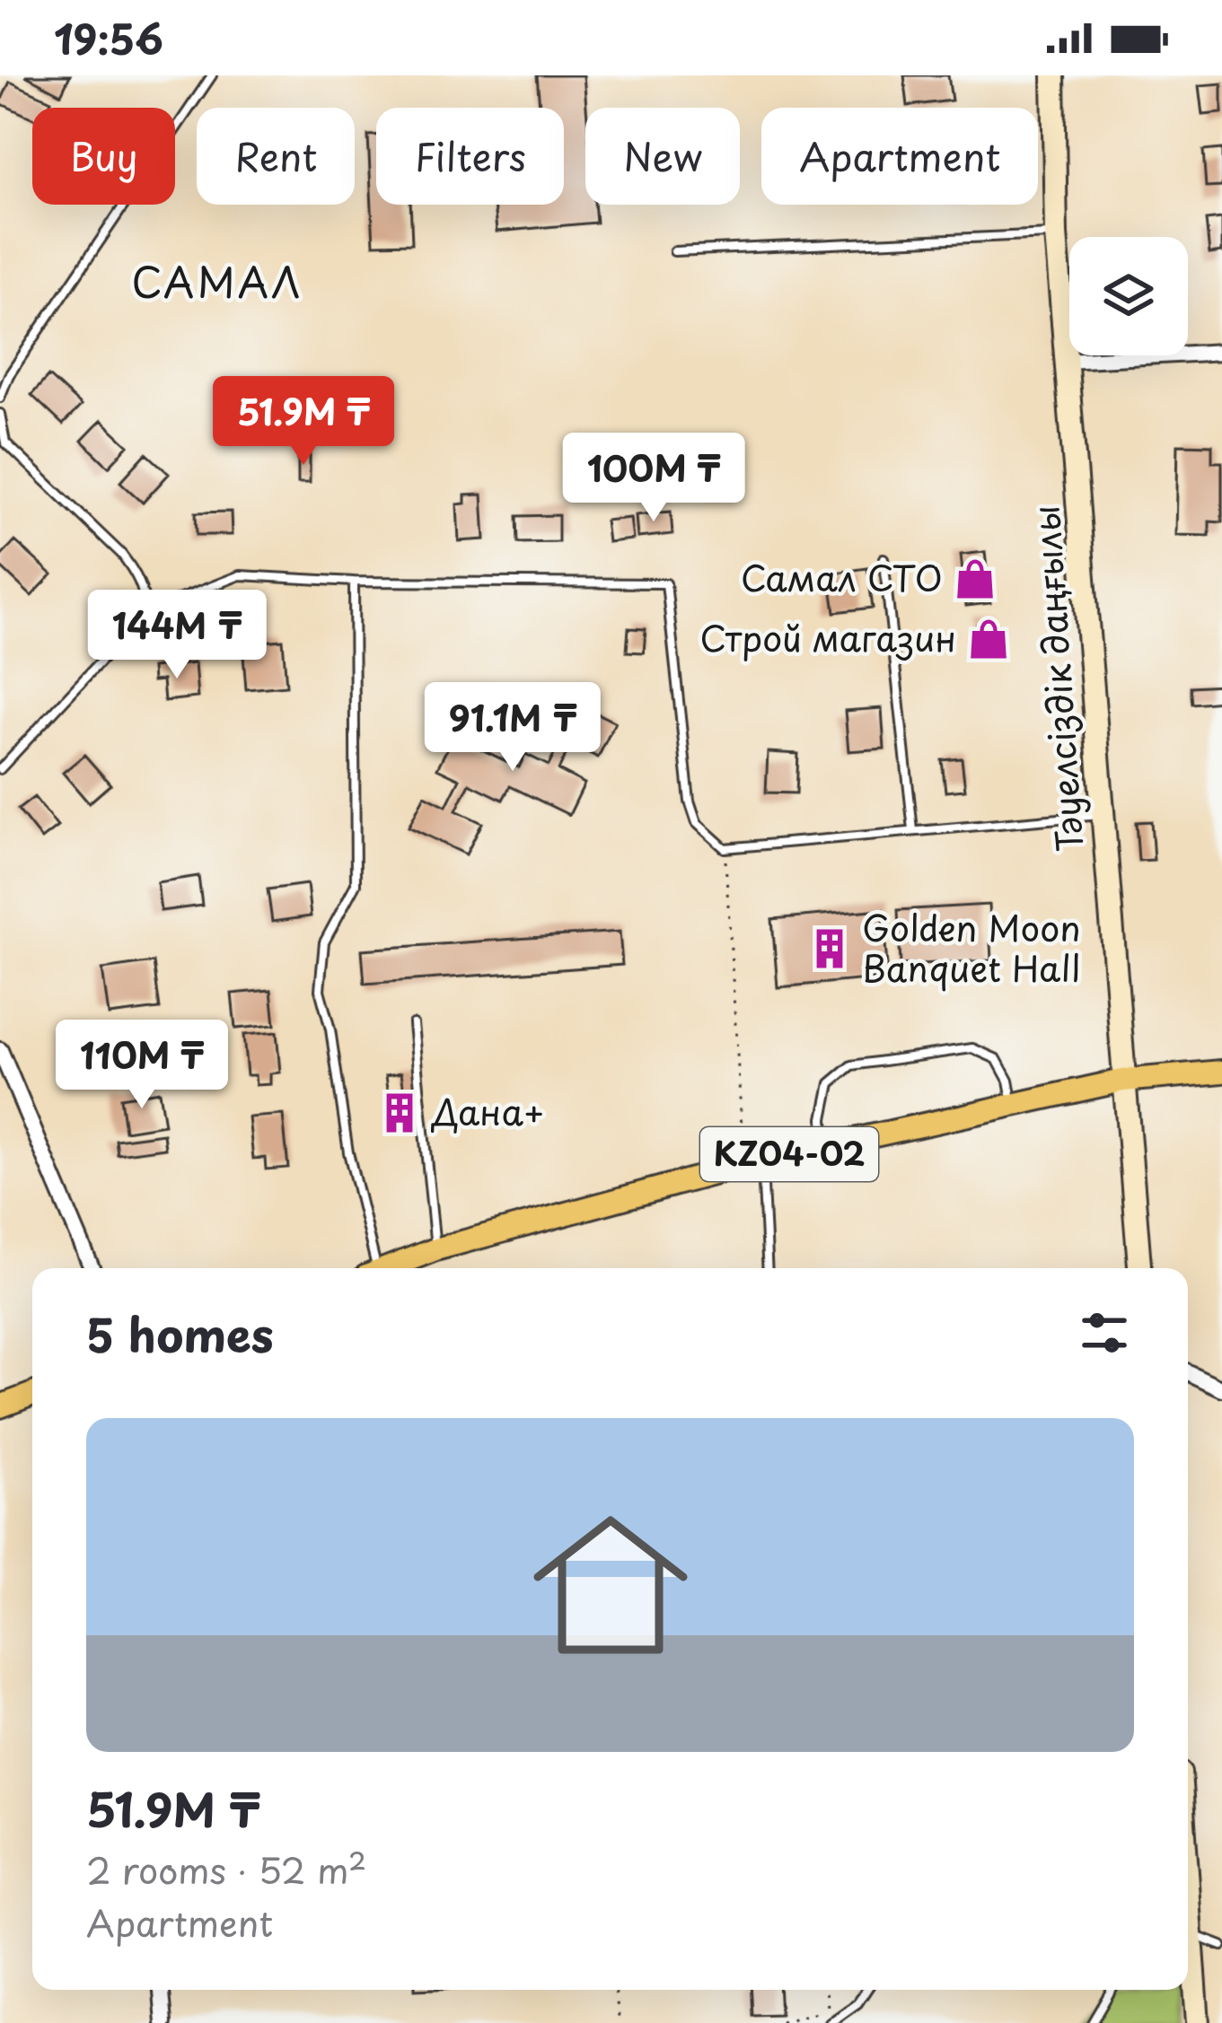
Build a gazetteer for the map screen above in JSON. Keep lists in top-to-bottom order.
{
  "streets": {
    "main road": ["KZ04-02"],
    "street": ["Тәуелсіздік даңғылы"]
  },
  "crossings": [
    ["Тәуелсіздік даңғылы", "KZ04-02"]
  ],
  "districts": ["САМАЛ"],
  "places": {
    "shop": ["Самал СТО", "Строй магазин"],
    "building": ["Golden Moon Banquet Hall", "Дана+"]
  },
  "page": {
    "status": "19:56",
    "chip": [
      "Buy",
      "Rent",
      "Filters",
      "New",
      "Apartment"
    ],
    "price": [
      "51.9M ₸",
      "100M ₸",
      "144M ₸",
      "91.1M ₸",
      "110M ₸"
    ],
    "heading": "5 homes",
    "list": [
      {
        "name": "51.9M ₸",
        "note": "2 rooms · 52 m² · Apartment"
      }
    ]
  }
}
